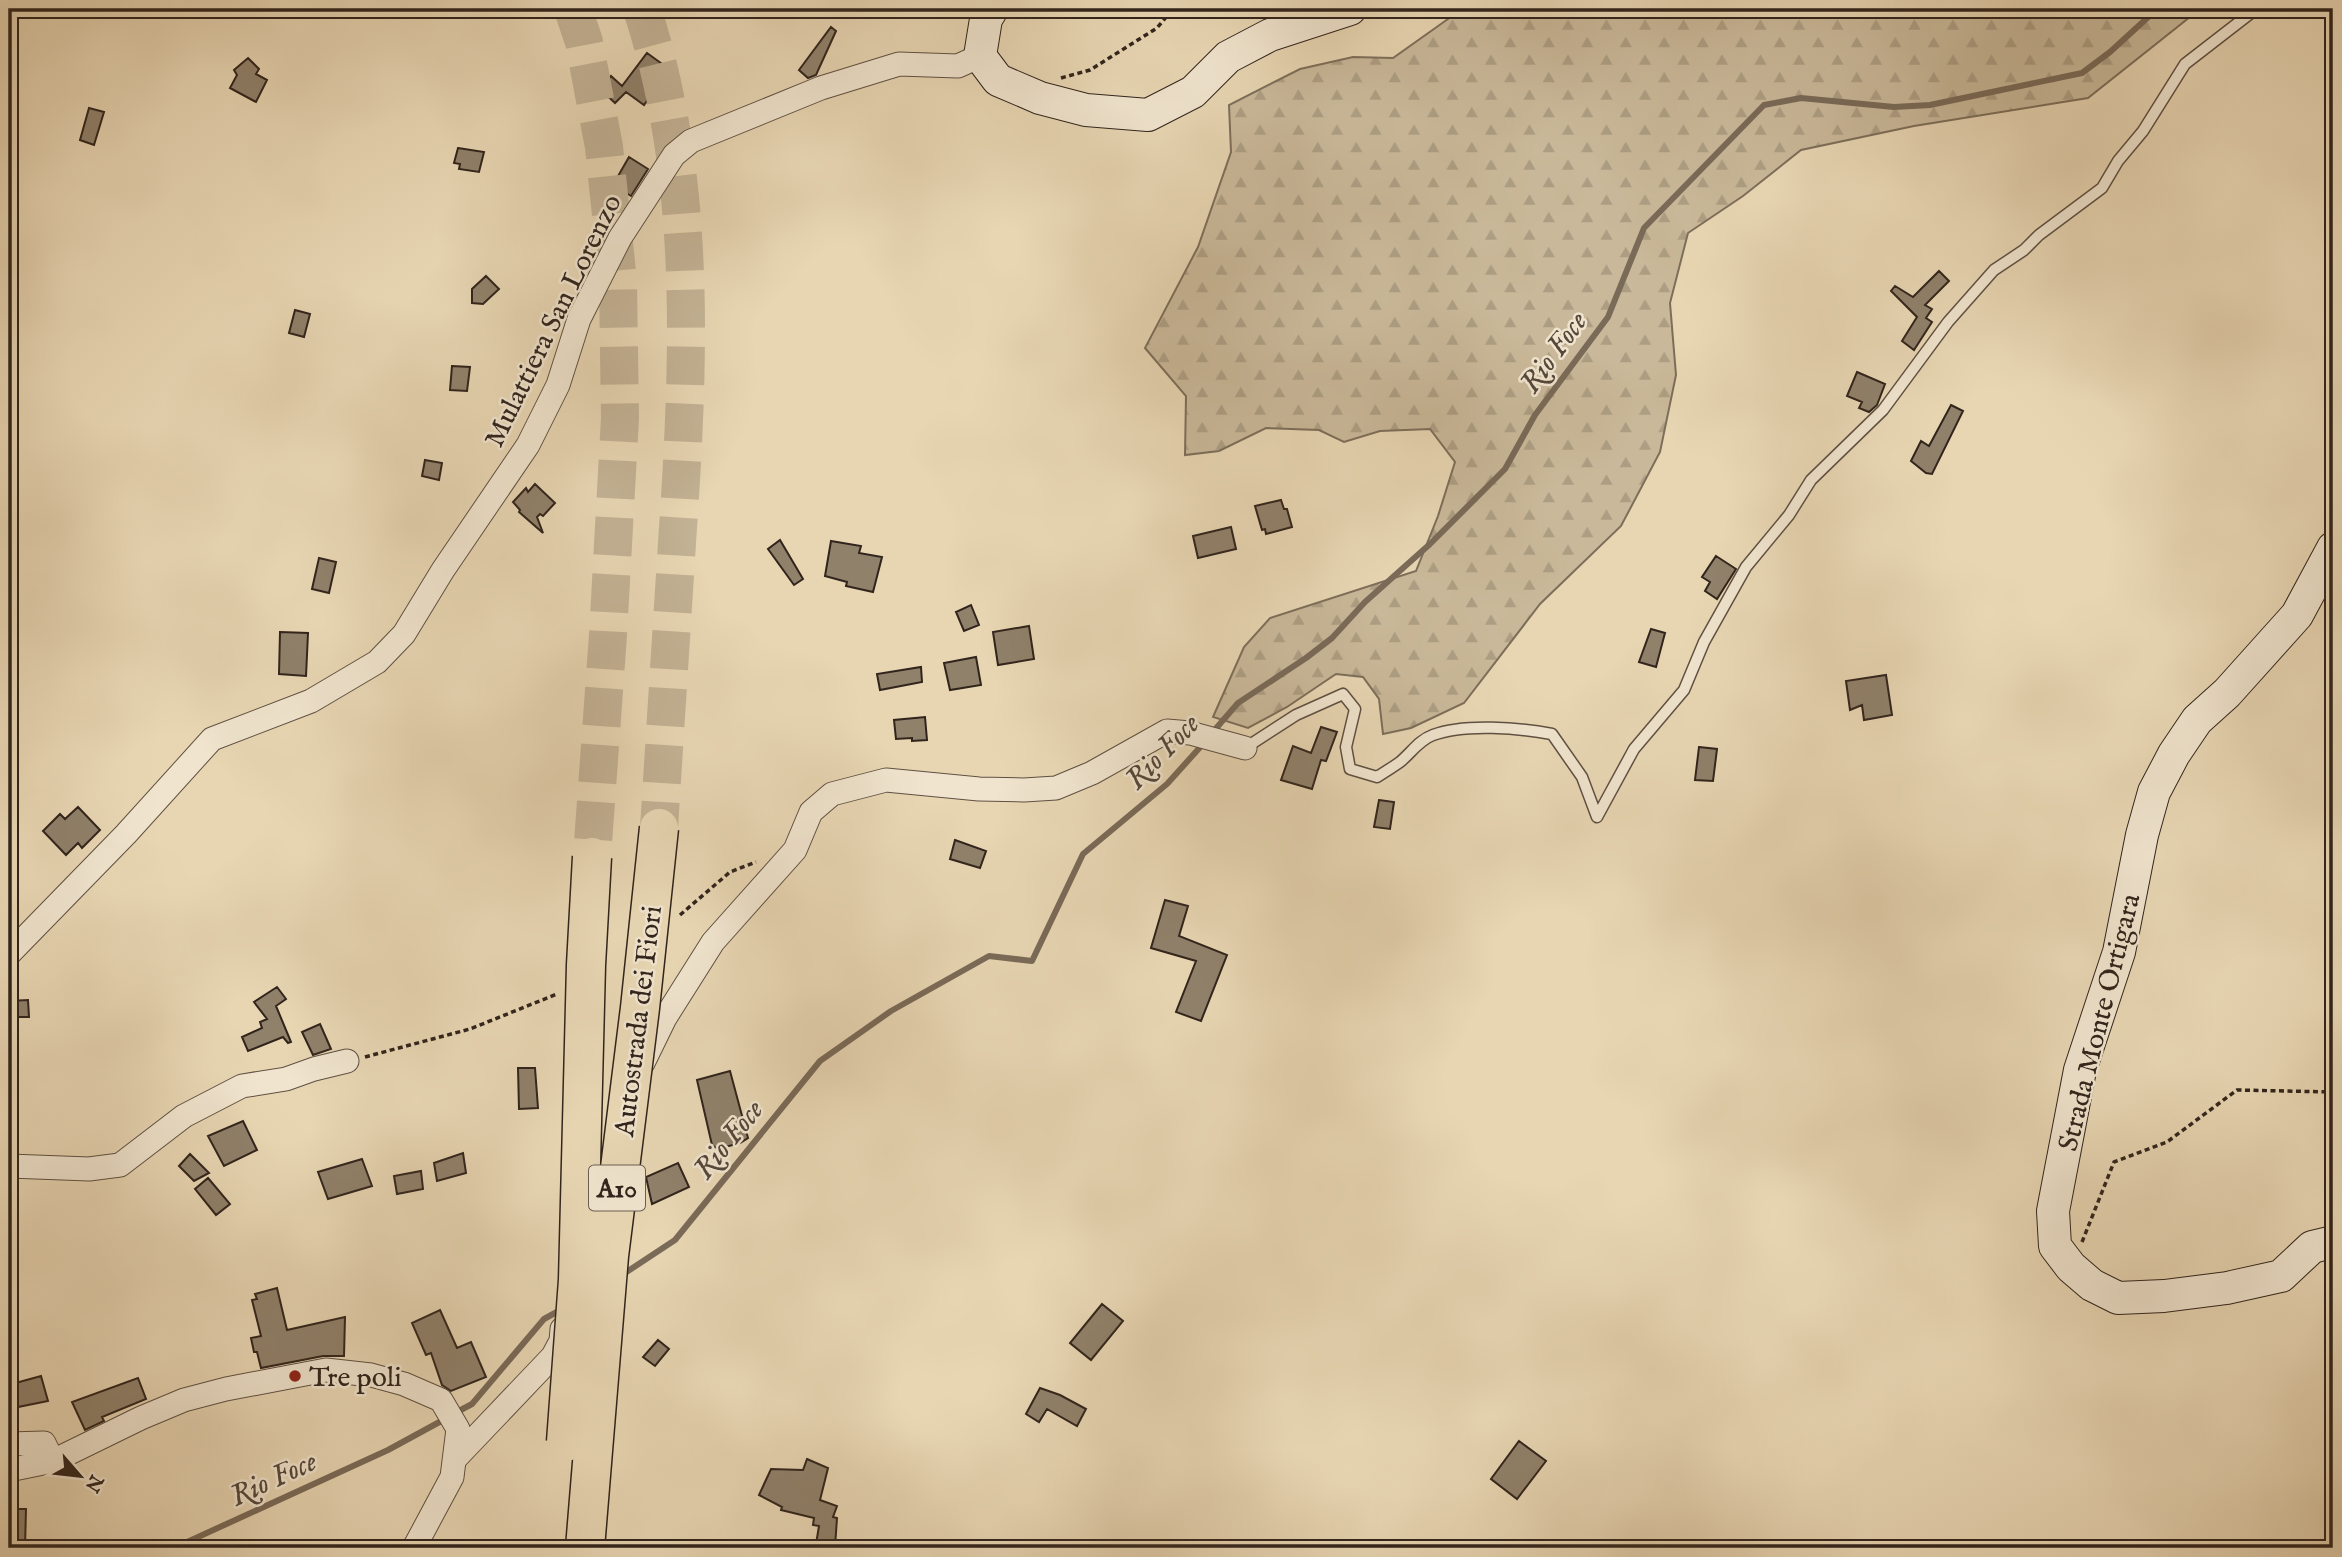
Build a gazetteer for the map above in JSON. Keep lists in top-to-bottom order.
{
  "streets": {
    "highway": ["Autostrada dei Fiori", "A10"],
    "main road": ["Strada Monte Ortigara"],
    "street": ["Mulattiera San Lorenzo"]
  },
  "water": ["Rio Foce"],
  "places": ["Tre poli"],
  "north": "bottom right"
}
